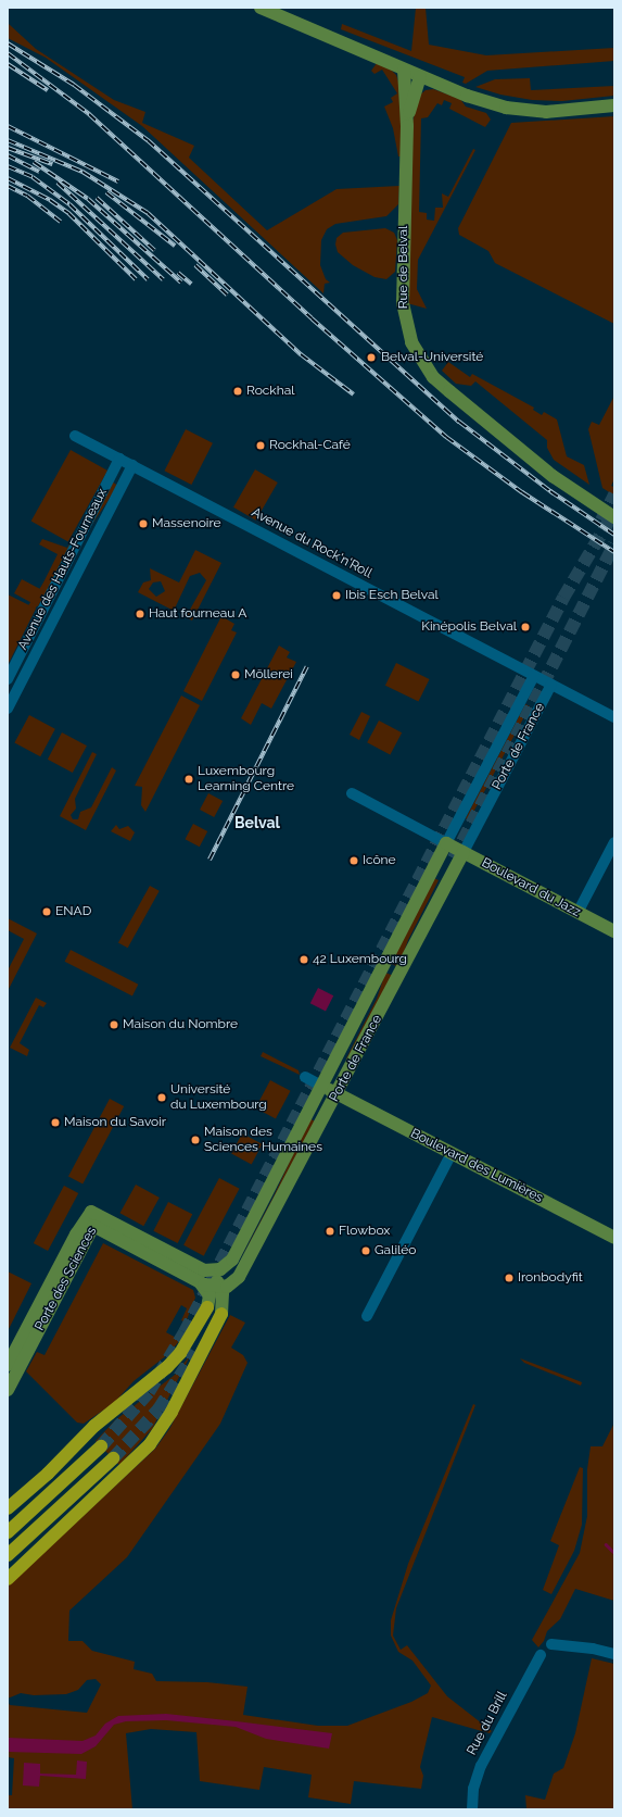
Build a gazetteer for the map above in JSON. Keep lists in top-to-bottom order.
{
  "streets": {
    "main road": [
      "Rue de Belval",
      "Porte de France",
      "Boulevard du Jazz",
      "Boulevard des Lumières",
      "Porte des Sciences"
    ],
    "street": ["Avenue du Rock'n'Roll", "Avenue des Hauts-Fourneaux", "Rue du Brill"]
  },
  "crossings": [
    ["Avenue du Rock'n'Roll", "Avenue des Hauts-Fourneaux"],
    ["Avenue du Rock'n'Roll", "Porte de France"],
    ["Porte de France", "Boulevard du Jazz"],
    ["Porte de France", "Boulevard des Lumières"]
  ],
  "districts": ["Belval"],
  "places": [
    "Belval-Université",
    "Rockhal",
    "Rockhal-Café",
    "Massenoire",
    "Ibis Esch Belval",
    "Haut fourneau A",
    "Kinépolis Belval",
    "Möllerei",
    "Luxembourg Learning Centre",
    "Icône",
    "ENAD",
    "42 Luxembourg",
    "Maison du Nombre",
    "Université du Luxembourg",
    "Maison du Savoir",
    "Maison des Sciences Humaines",
    "Flowbox",
    "Galiléo",
    "Ironbodyfit"
  ]
}
